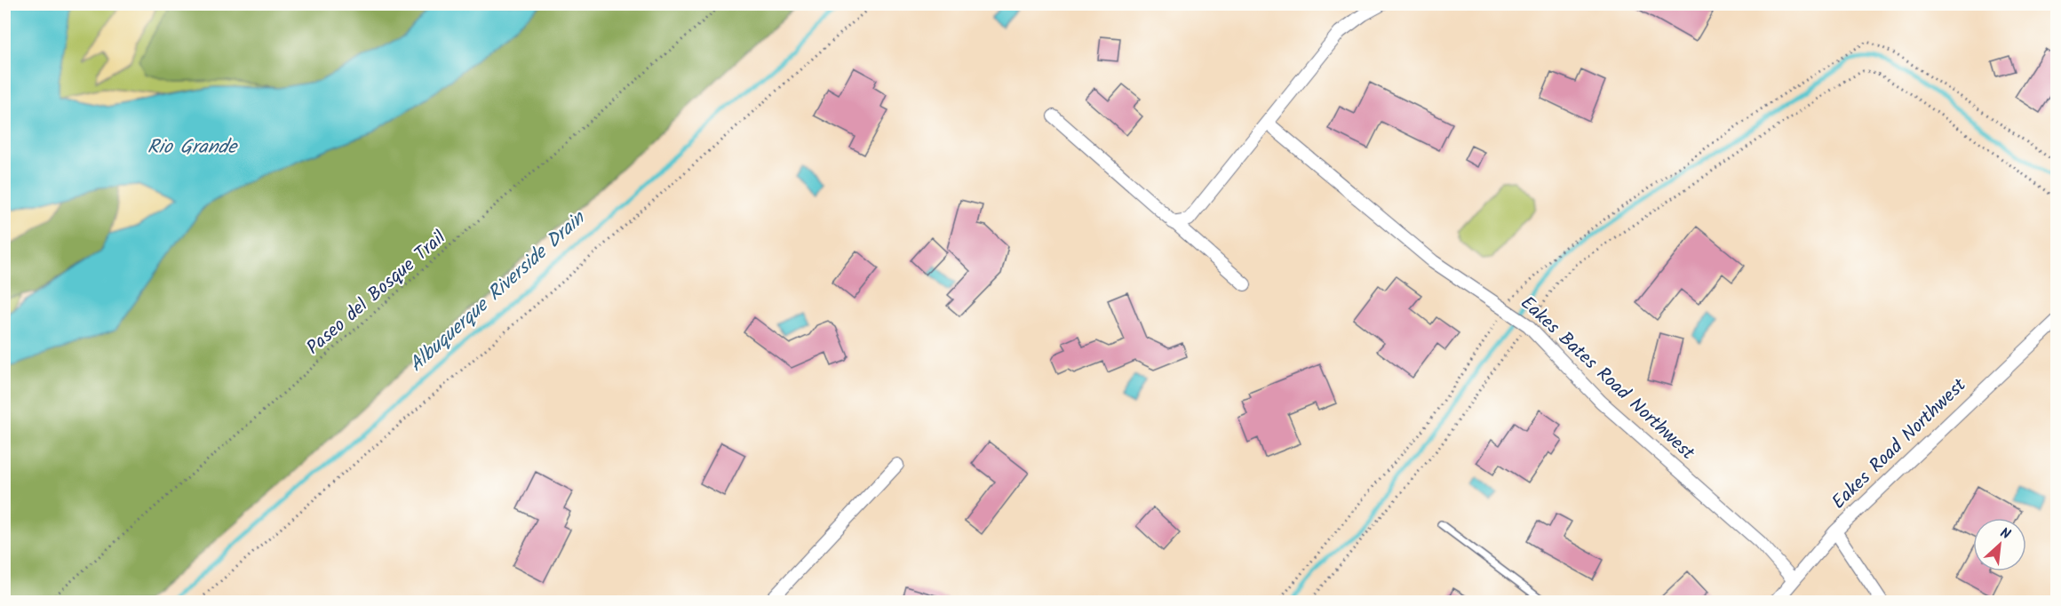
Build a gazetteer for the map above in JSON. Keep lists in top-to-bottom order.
{
  "streets": {
    "street": ["Eakes Bates Road Northwest", "Eakes Road Northwest"],
    "path": ["Paseo del Bosque Trail"]
  },
  "crossings": [
    ["Eakes Bates Road Northwest", "Eakes Road Northwest"]
  ],
  "water": ["Rio Grande", "Albuquerque Riverside Drain"],
  "north": "top right"
}
